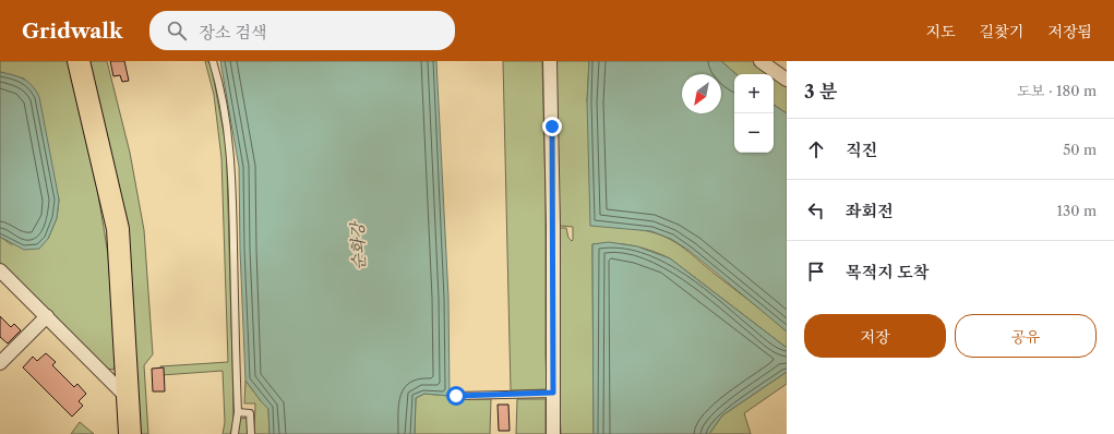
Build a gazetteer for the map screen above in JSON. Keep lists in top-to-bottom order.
{
  "water": ["순화강"],
  "north": "bottom left",
  "page": {
    "header": "Gridwalk",
    "search": "장소 검색",
    "nav": ["지도", "길찾기", "저장됨"],
    "heading": ["3 분", "도보 · 180 m"],
    "map_buttons": ["+", "−"],
    "list": [
      ["직진", "50 m"],
      ["좌회전", "130 m"],
      "목적지 도착"
    ],
    "buttons": ["저장", "공유"]
  }
}
